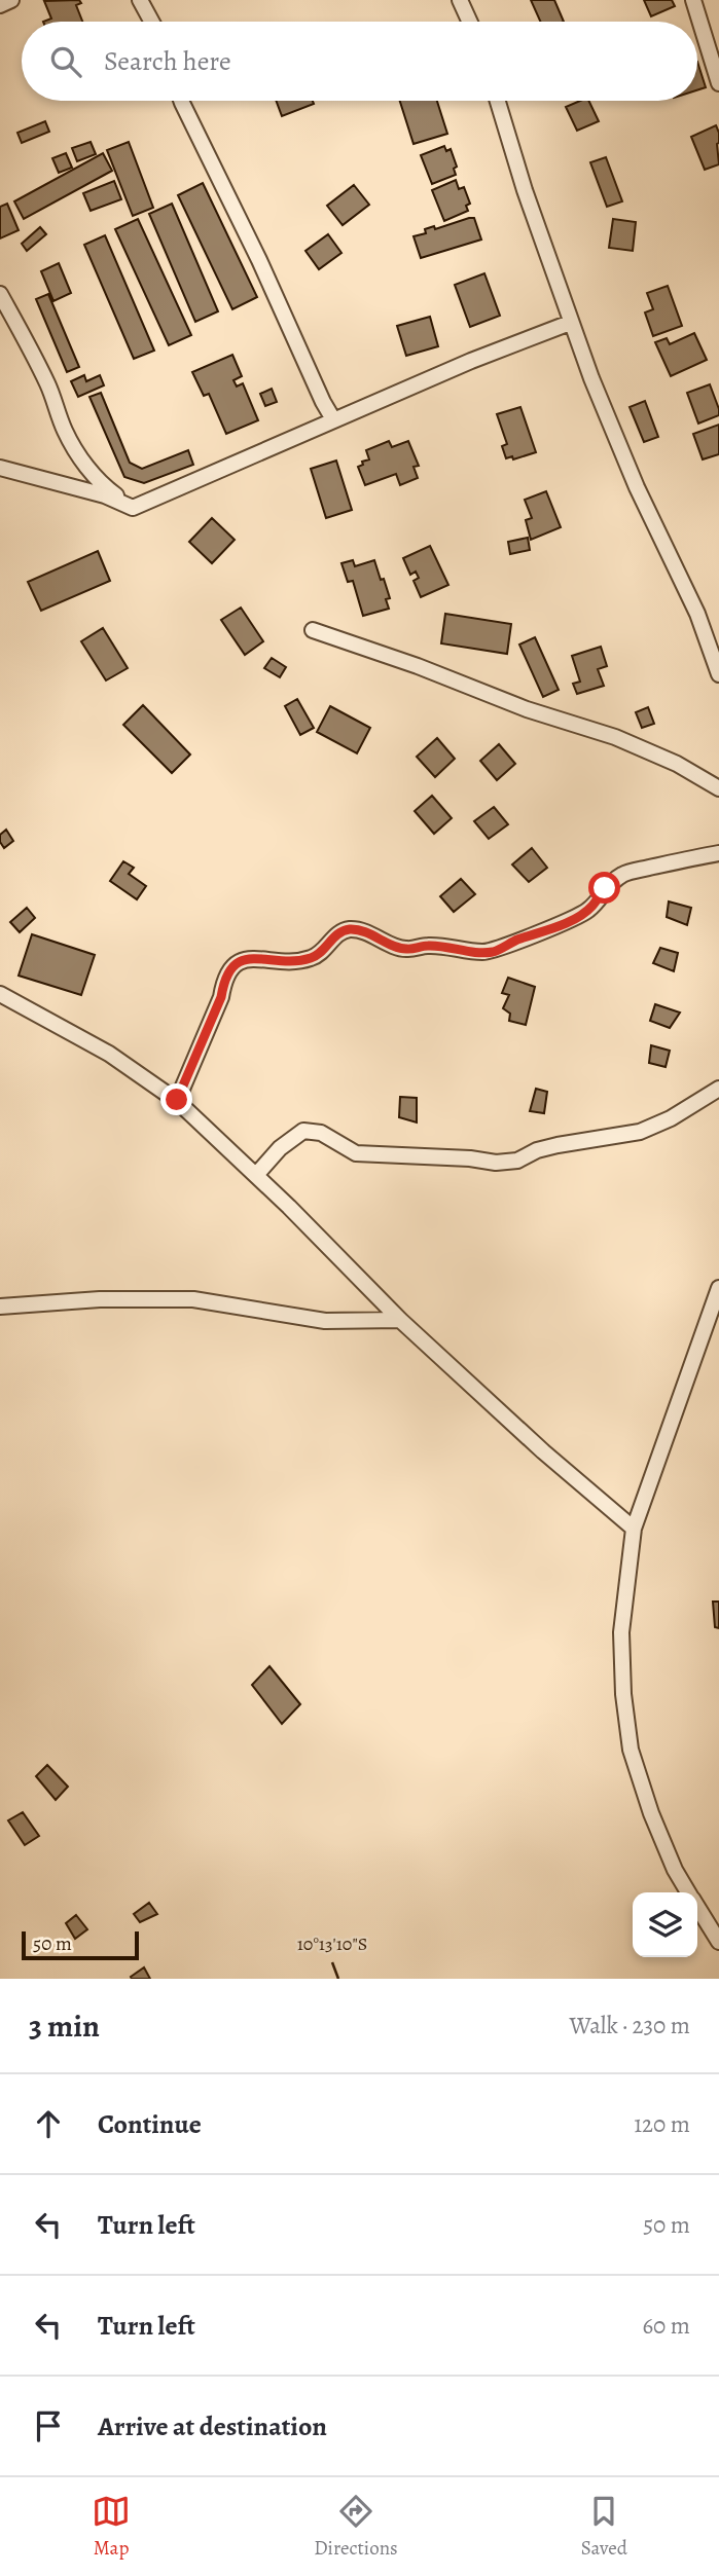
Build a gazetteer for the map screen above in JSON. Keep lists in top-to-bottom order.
{
  "scale_bar": "50 m",
  "page": {
    "search": "Search here",
    "scale": "50 m",
    "heading": ["3 min", "Walk · 230 m"],
    "list": [
      ["Continue", "120 m"],
      ["Turn left", "50 m"],
      ["Turn left", "60 m"],
      "Arrive at destination"
    ],
    "nav": ["Map", "Directions", "Saved"]
  },
  "coordinates": ["10°13'10\"S"]
}
